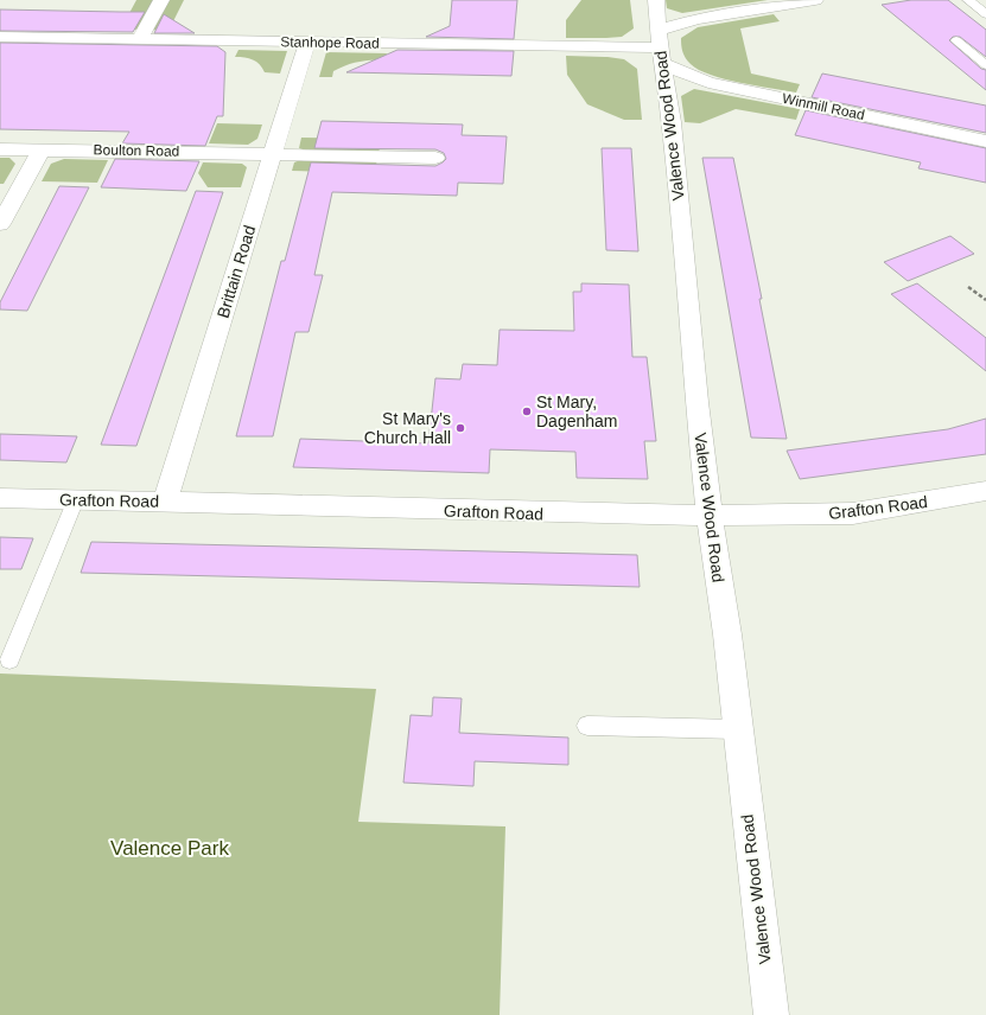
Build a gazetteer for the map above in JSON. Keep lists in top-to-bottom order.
{
  "streets": {
    "street": [
      "Stanhope Road",
      "Winmill Road",
      "Valence Wood Road",
      "Boulton Road",
      "Brittain Road",
      "Grafton Road"
    ]
  },
  "crossings": [
    ["Stanhope Road", "Winmill Road"],
    ["Stanhope Road", "Valence Wood Road"],
    ["Stanhope Road", "Brittain Road"],
    ["Winmill Road", "Valence Wood Road"],
    ["Valence Wood Road", "Grafton Road"],
    ["Boulton Road", "Brittain Road"],
    ["Brittain Road", "Grafton Road"]
  ],
  "parks": ["Valence Park"],
  "places": ["St Mary, Dagenham", "St Mary's Church Hall"]
}
